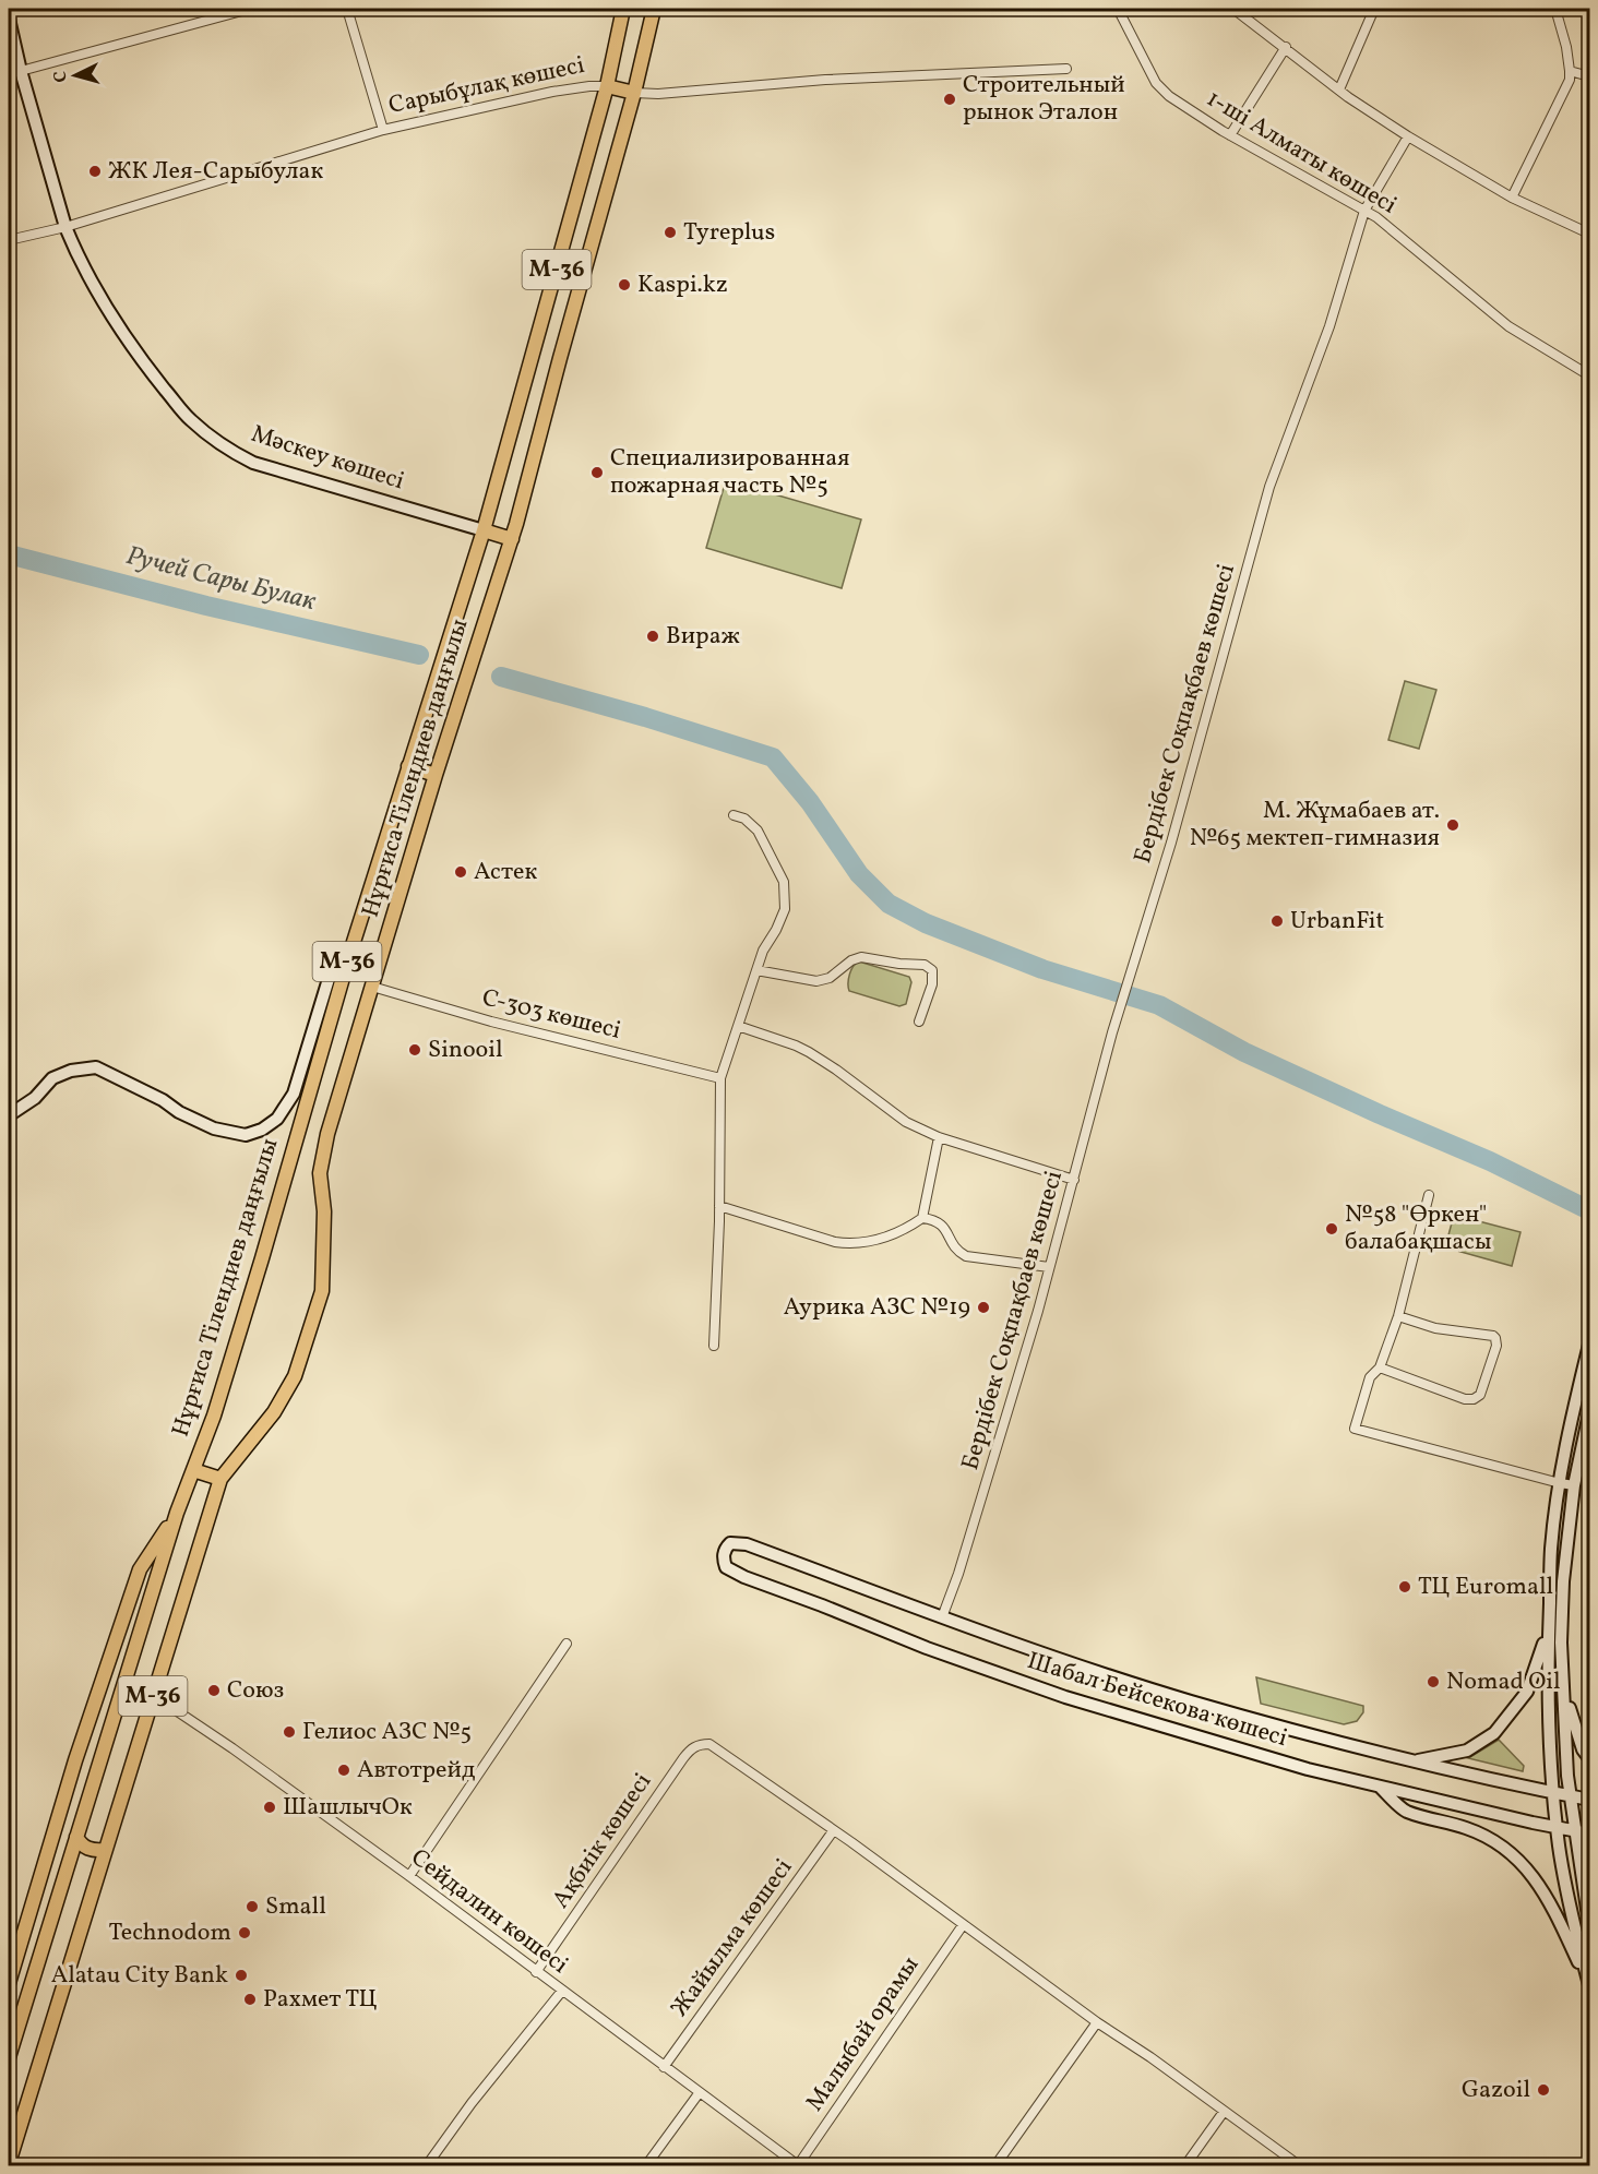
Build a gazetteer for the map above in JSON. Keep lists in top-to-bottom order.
{
  "streets": {
    "main road": [
      "Сарыбұлақ көшесі",
      "M-36",
      "Мәскеу көшесі",
      "Нұрғиса Тілендиев даңғылы",
      "Шабал Бейсекова көшесі"
    ],
    "street": [
      "1-ші Алматы көшесі",
      "Бердібек Соқпақбаев көшесі",
      "С-303 көшесі",
      "Ақбиік көшесі",
      "Сейдалин көшесі",
      "Жайылма көшесі",
      "Малыбай орамы"
    ]
  },
  "crossings": [
    ["Сарыбұлақ көшесі", "M-36"],
    ["Сарыбұлақ көшесі", "Мәскеу көшесі"],
    ["1-ші Алматы көшесі", "Бердібек Соқпақбаев көшесі"],
    ["M-36", "Мәскеу көшесі"],
    ["M-36", "Нұрғиса Тілендиев даңғылы"],
    ["Мәскеу көшесі", "Нұрғиса Тілендиев даңғылы"],
    ["Бердібек Соқпақбаев көшесі", "Шабал Бейсекова көшесі"],
    ["Нұрғиса Тілендиев даңғылы", "С-303 көшесі"],
    ["Нұрғиса Тілендиев даңғылы", "Сейдалин көшесі"],
    ["Ақбиік көшесі", "Сейдалин көшесі"],
    ["Ақбиік көшесі", "Жайылма көшесі"],
    ["Сейдалин көшесі", "Жайылма көшесі"],
    ["Сейдалин көшесі", "Малыбай орамы"]
  ],
  "water": ["Ручей Сары Булак"],
  "places": [
    "Строительный рынок Эталон",
    "ЖК Лея-Сарыбулак",
    "Tyreplus",
    "Kaspi.kz",
    "Специализированная пожарная часть №5",
    "Вираж",
    "М. Жұмабаев ат. №65 мектеп-гимназия",
    "Астек",
    "UrbanFit",
    "Sinooil",
    "№58 \"Өркен\" балабақшасы",
    "Аурика АЗС №19",
    "ТЦ Euromall",
    "Nomad Oil",
    "Союз",
    "Гелиос АЗС №5",
    "Автотрейд",
    "ШашлычОк",
    "Small",
    "Technodom",
    "Alatau City Bank",
    "Рахмет ТЦ",
    "Gazoil"
  ],
  "north": "left"
}
